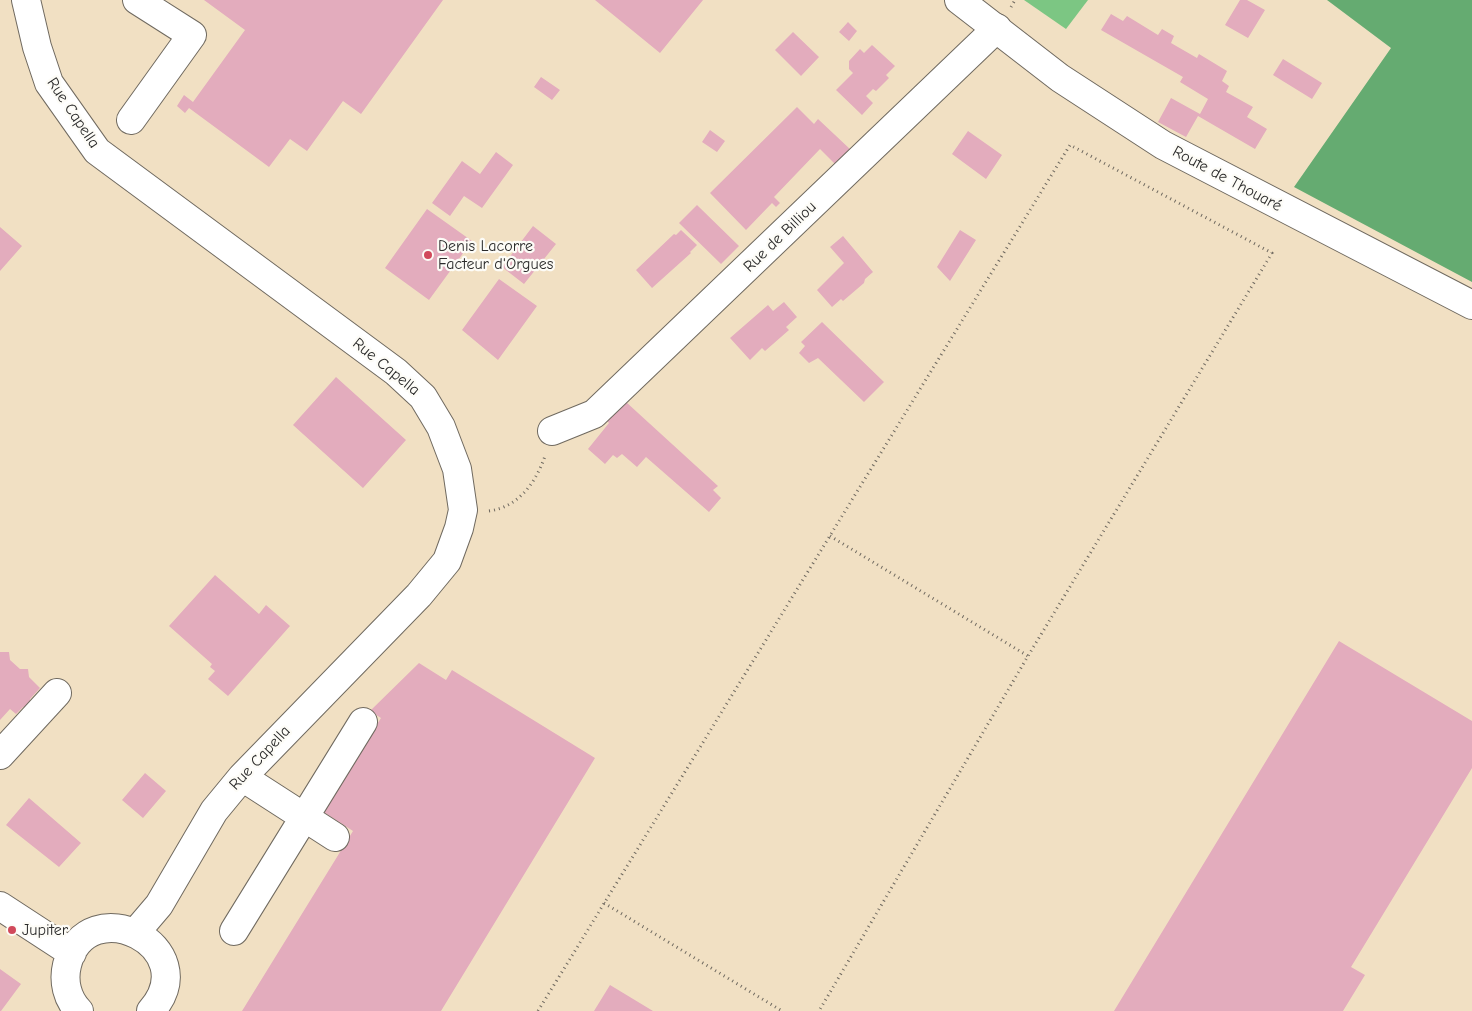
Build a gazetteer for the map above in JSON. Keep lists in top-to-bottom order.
{
  "streets": {
    "street": ["Rue Capella", "Route de Thouaré", "Rue de Billiou"]
  },
  "crossings": [
    ["Route de Thouaré", "Rue de Billiou"]
  ],
  "places": ["Denis Lacorre Facteur d'Orgues", "Jupiter"]
}
